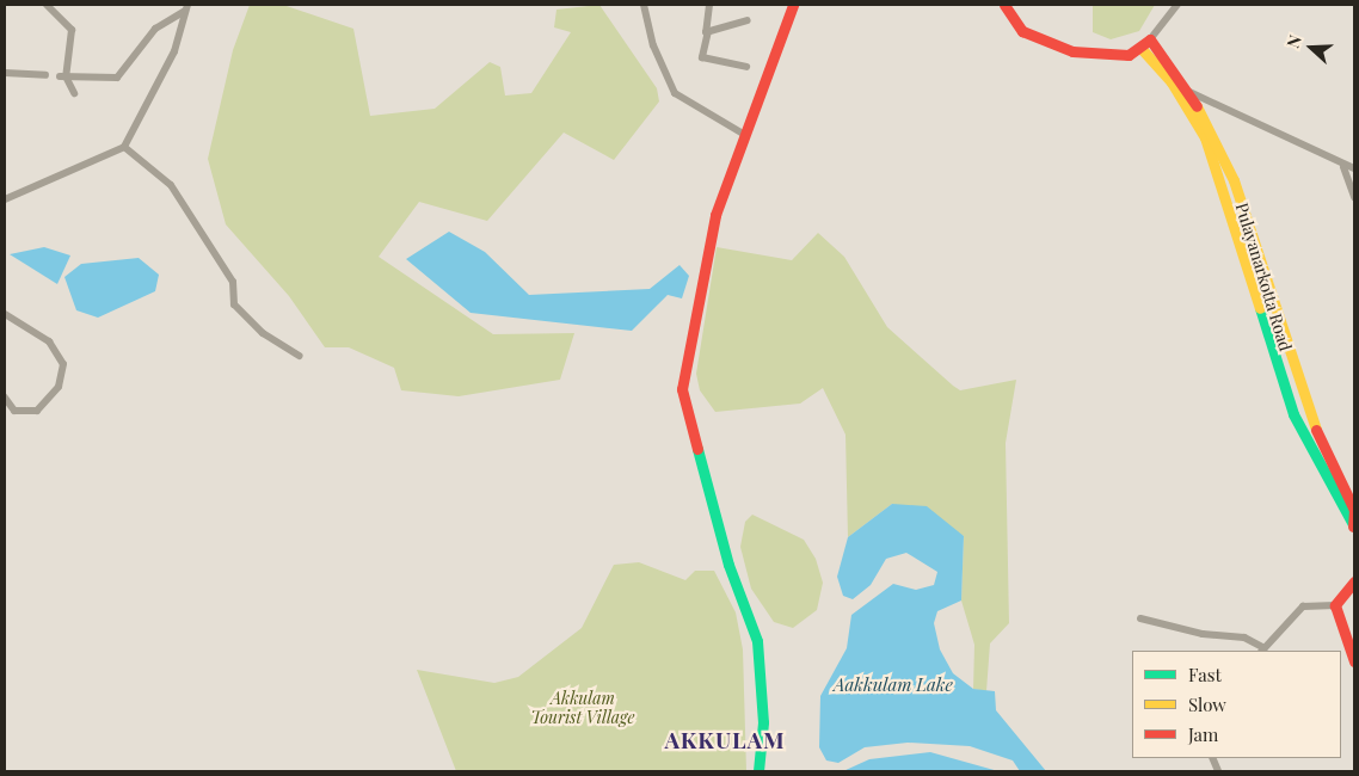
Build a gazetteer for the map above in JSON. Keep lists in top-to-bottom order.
{
  "streets": {
    "street": ["Pulayanarkotta Road"]
  },
  "districts": ["AKKULAM"],
  "water": ["Aakkulam Lake"],
  "parks": ["Akkulam Tourist Village"],
  "legend": ["Fast", "Slow", "Jam"],
  "north": "left"
}
